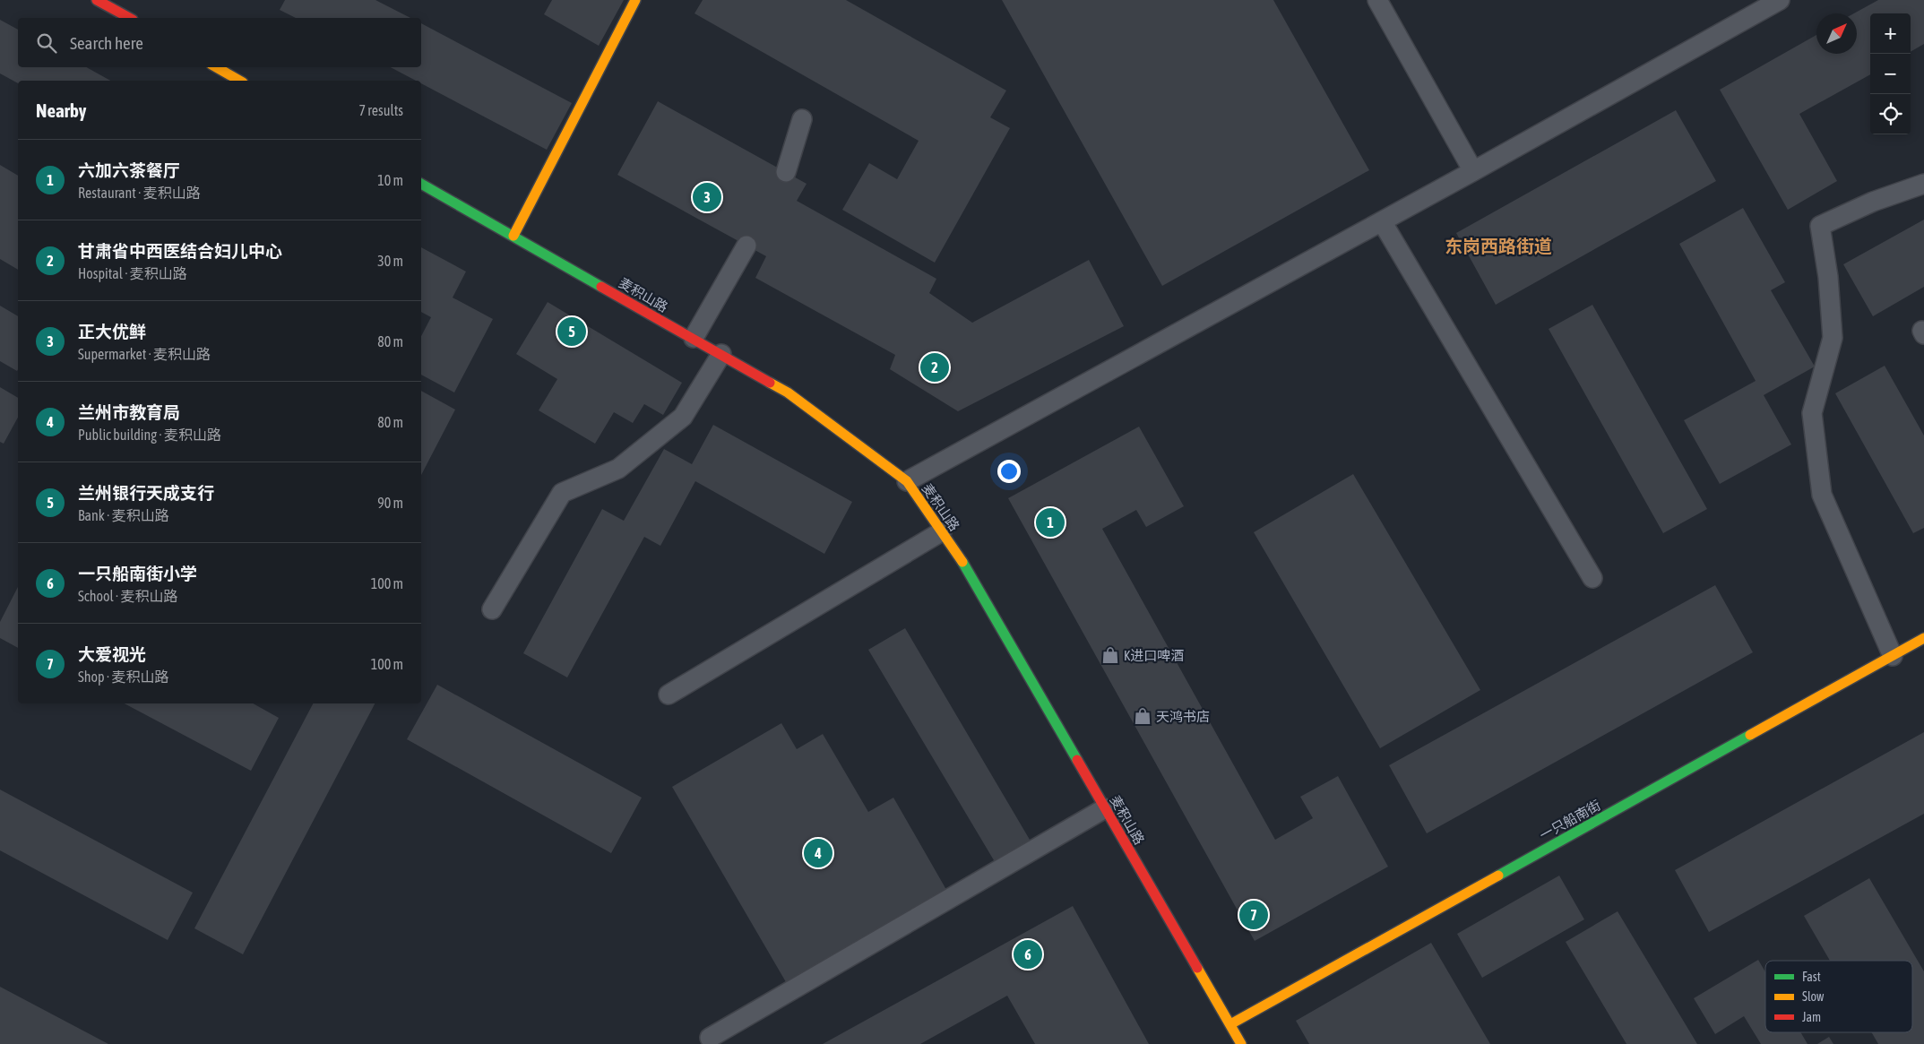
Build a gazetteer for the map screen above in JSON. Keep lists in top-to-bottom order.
{
  "streets": {
    "street": ["麦积山路", "一只船南街"]
  },
  "crossings": [
    ["麦积山路", "一只船南街"]
  ],
  "districts": ["东岗西路街道"],
  "places": {
    "shop": ["K进口啤酒", "天鸿书店"]
  },
  "legend": ["Fast", "Slow", "Jam"],
  "north": "top right",
  "page": {
    "map_buttons": ["+", "−"],
    "search": "Search here",
    "heading": ["Nearby", "7 results"],
    "list": [
      {
        "mark": "1",
        "name": "六加六茶餐厅",
        "note": "Restaurant · 麦积山路",
        "value": "10 m"
      },
      {
        "mark": "2",
        "name": "甘肃省中西医结合妇儿中心",
        "note": "Hospital · 麦积山路",
        "value": "30 m"
      },
      {
        "mark": "3",
        "name": "正大优鲜",
        "note": "Supermarket · 麦积山路",
        "value": "80 m"
      },
      {
        "mark": "4",
        "name": "兰州市教育局",
        "note": "Public building · 麦积山路",
        "value": "80 m"
      },
      {
        "mark": "5",
        "name": "兰州银行天成支行",
        "note": "Bank · 麦积山路",
        "value": "90 m"
      },
      {
        "mark": "6",
        "name": "一只船南街小学",
        "note": "School · 麦积山路",
        "value": "100 m"
      },
      {
        "mark": "7",
        "name": "大爱视光",
        "note": "Shop · 麦积山路",
        "value": "100 m"
      }
    ],
    "pins": [
      "3",
      "5",
      "2",
      "1",
      "4",
      "7",
      "6"
    ]
  }
}
